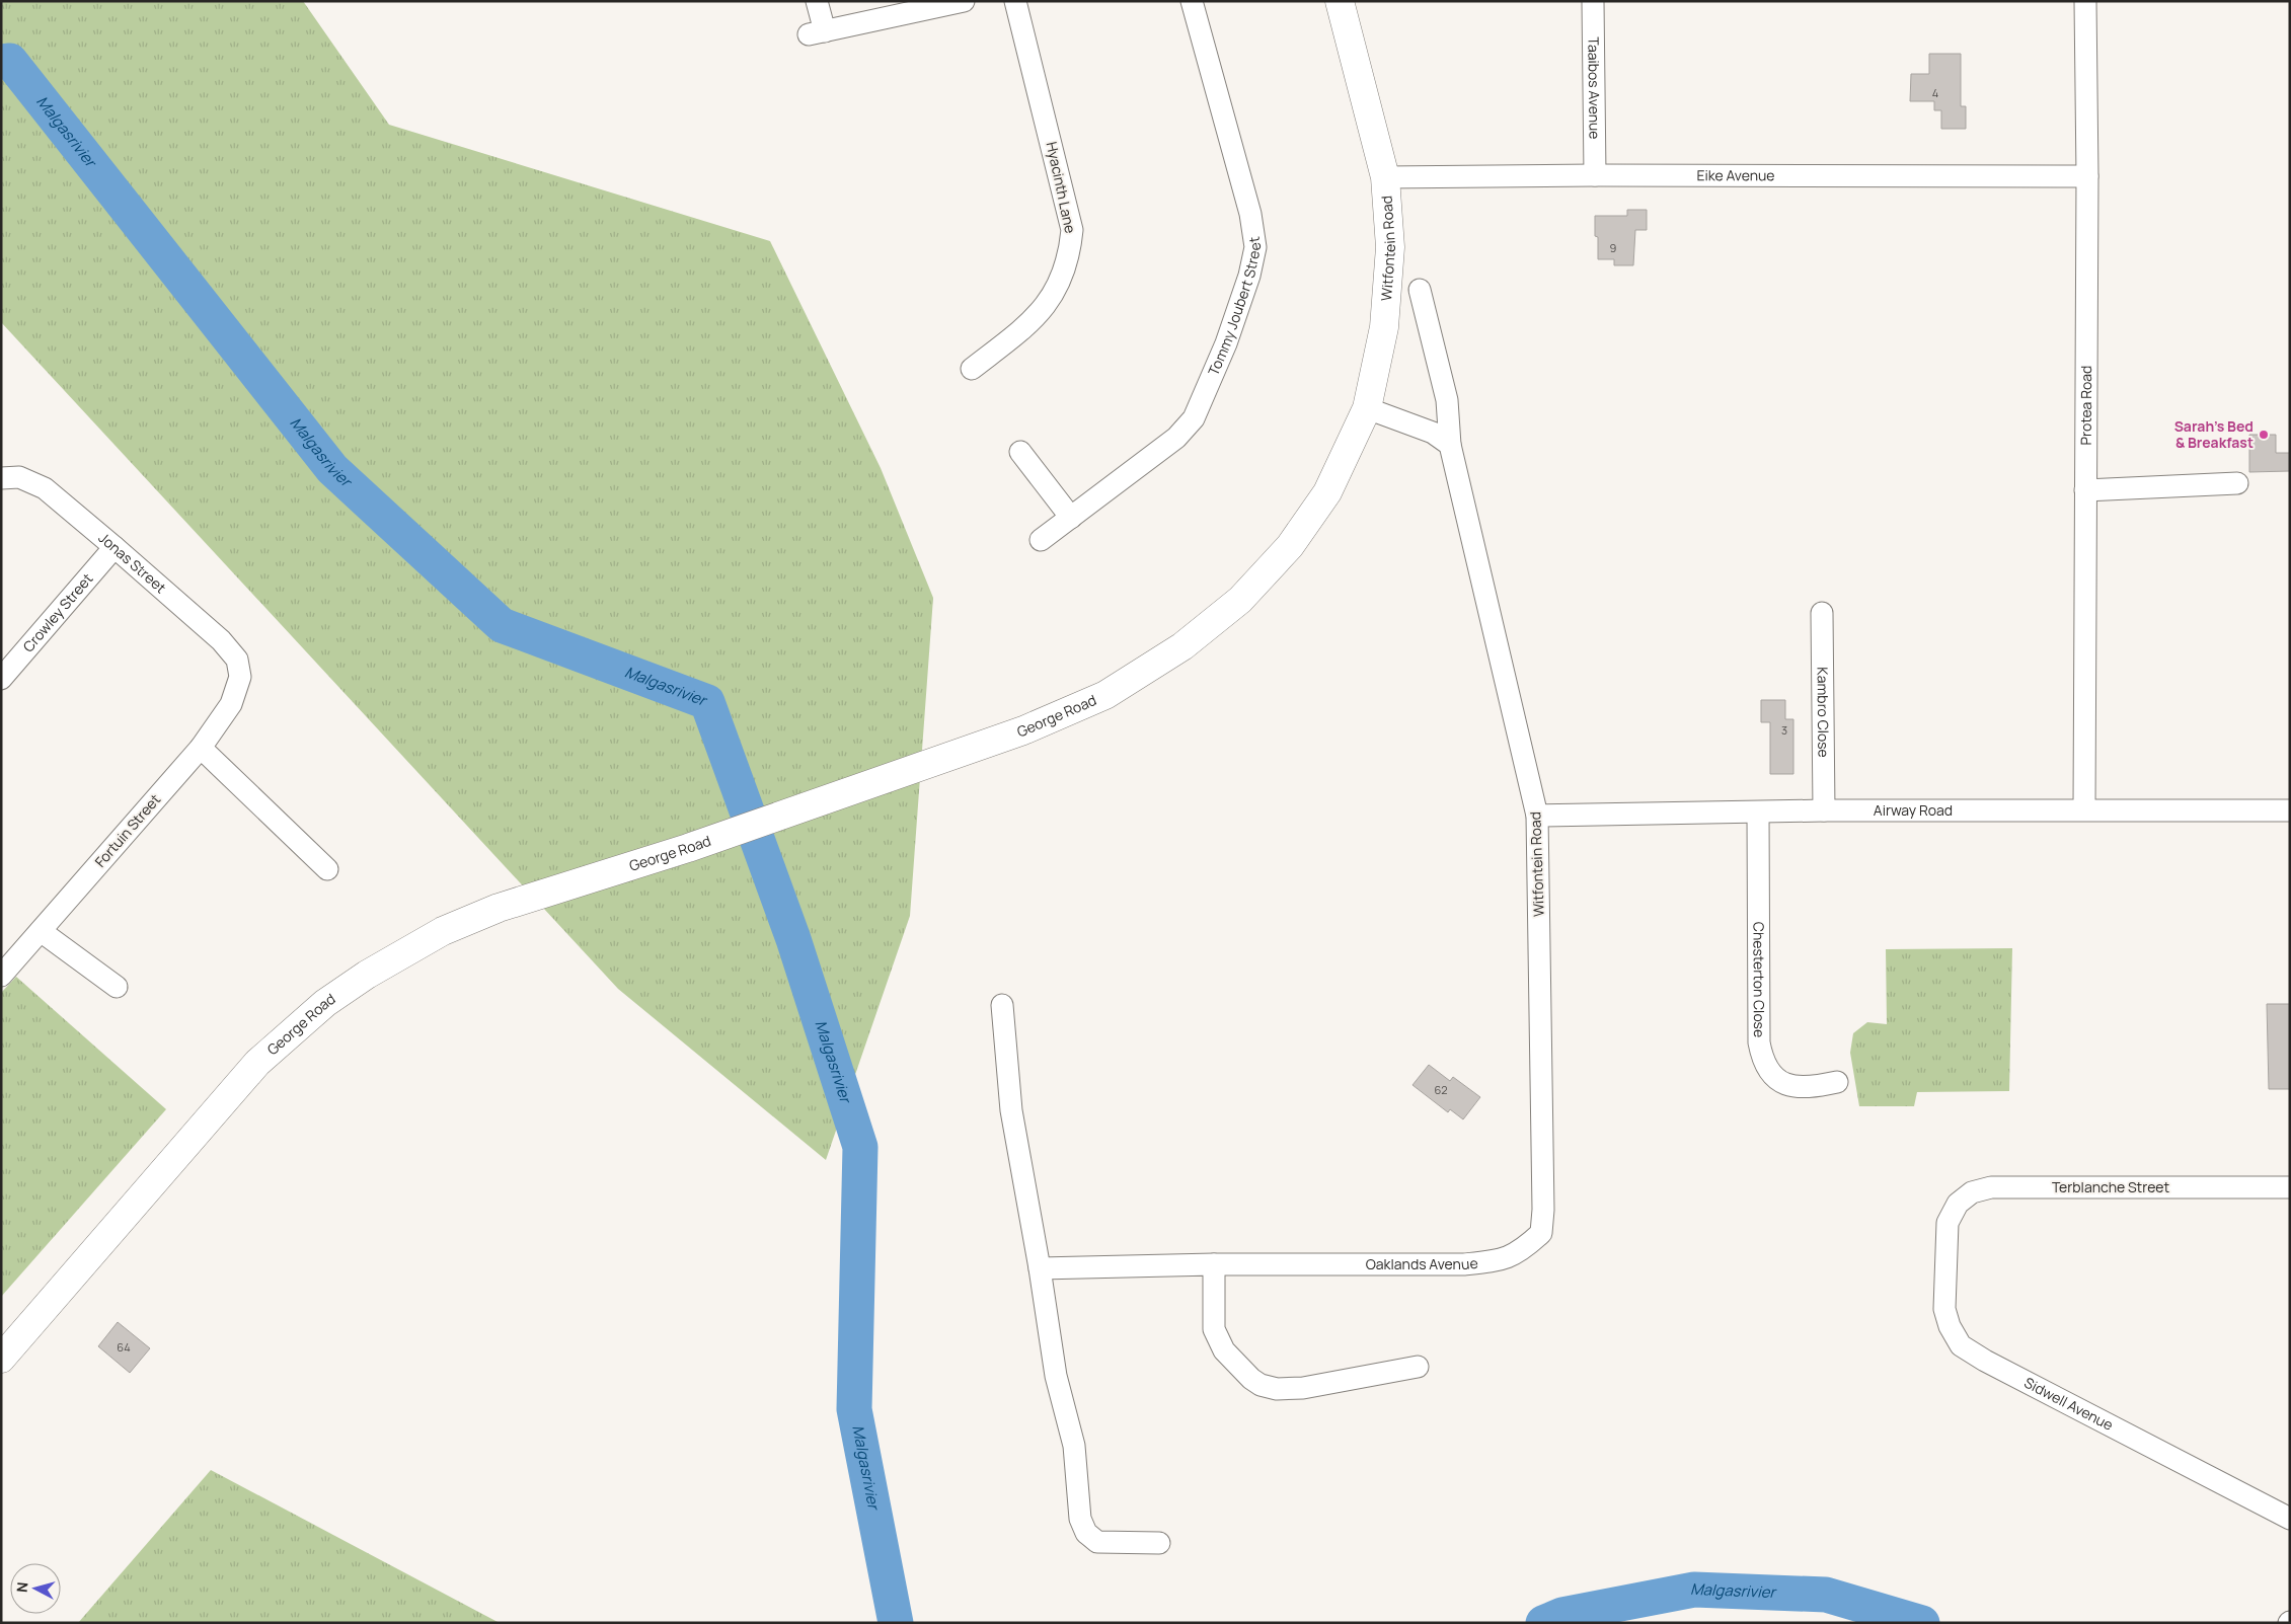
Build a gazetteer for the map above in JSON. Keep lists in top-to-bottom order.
{
  "streets": {
    "main road": ["Witfontein Road", "George Road"],
    "street": [
      "Taaibos Avenue",
      "Eike Avenue",
      "Hyacinth Lane",
      "Tommy Joubert Street",
      "Protea Road",
      "Jonas Street",
      "Crowley Street",
      "Kambro Close",
      "Airway Road",
      "Fortuin Street",
      "Chesterton Close",
      "Terblanche Street",
      "Oaklands Avenue",
      "Sidwell Avenue"
    ]
  },
  "crossings": [
    ["Taaibos Avenue", "Eike Avenue"],
    ["Eike Avenue", "Witfontein Road"],
    ["Eike Avenue", "Protea Road"],
    ["Witfontein Road", "George Road"],
    ["Witfontein Road", "Airway Road"],
    ["Witfontein Road", "Oaklands Avenue"],
    ["Protea Road", "Airway Road"],
    ["Jonas Street", "Crowley Street"],
    ["Jonas Street", "Fortuin Street"],
    ["Kambro Close", "Airway Road"],
    ["Airway Road", "Chesterton Close"],
    ["Terblanche Street", "Sidwell Avenue"]
  ],
  "water": ["Malgasrivier"],
  "places": ["Sarah's Bed & Breakfast"],
  "house_numbers": [
    "4",
    "9",
    "3",
    "62",
    "64"
  ],
  "north": "left"
}
